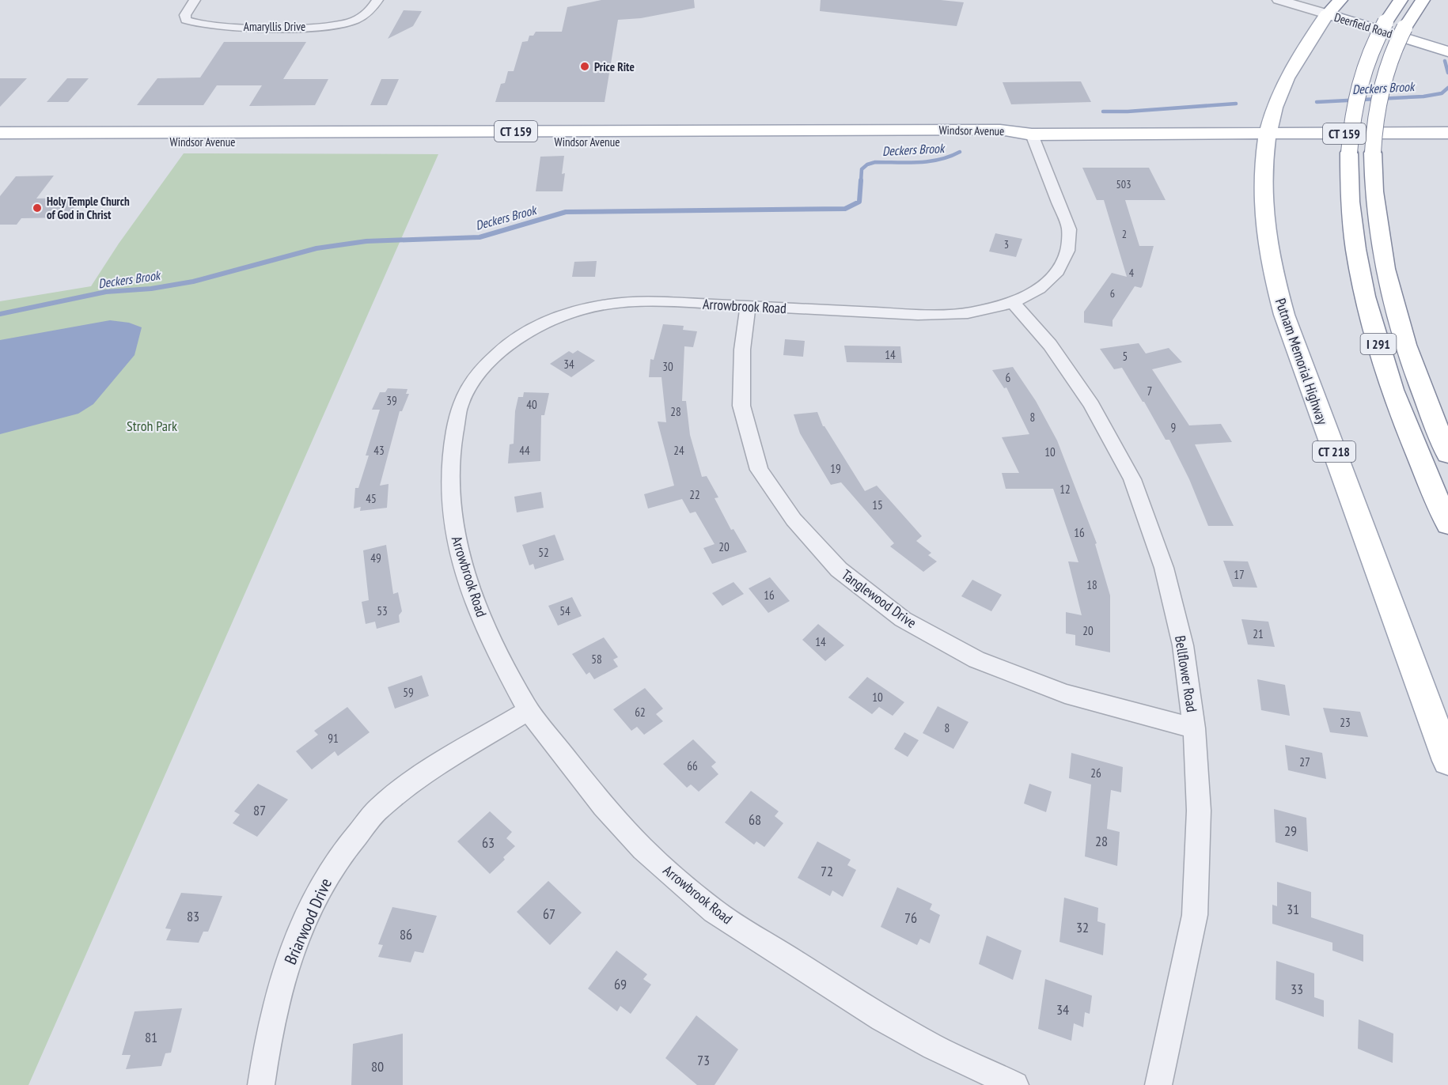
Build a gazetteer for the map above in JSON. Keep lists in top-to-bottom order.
{
  "streets": {
    "main road": [
      "Deerfield Road",
      "Windsor Avenue",
      "CT 159",
      "I 291",
      "Putnam Memorial Highway",
      "CT 218"
    ],
    "street": [
      "Amaryllis Drive",
      "Arrowbrook Road",
      "Tanglewood Drive",
      "Bellflower Road",
      "Briarwood Drive"
    ]
  },
  "crossings": [
    ["Deerfield Road", "Putnam Memorial Highway"],
    ["Windsor Avenue", "Arrowbrook Road"],
    ["Windsor Avenue", "Putnam Memorial Highway"],
    ["Arrowbrook Road", "Tanglewood Drive"],
    ["Arrowbrook Road", "Bellflower Road"],
    ["Arrowbrook Road", "Briarwood Drive"],
    ["Tanglewood Drive", "Bellflower Road"]
  ],
  "water": ["Deckers Brook"],
  "parks": ["Stroh Park"],
  "places": ["Price Rite", "Holy Temple Church of God in Christ"],
  "house_numbers": [
    "503",
    "2",
    "3",
    "4",
    "6",
    "14",
    "5",
    "34",
    "30",
    "6",
    "7",
    "39",
    "40",
    "28",
    "8",
    "9",
    "43",
    "44",
    "24",
    "10",
    "19",
    "12",
    "22",
    "45",
    "15",
    "16",
    "20",
    "52",
    "49",
    "17",
    "18",
    "16",
    "53",
    "54",
    "20",
    "21",
    "14",
    "58",
    "59",
    "10",
    "62",
    "23",
    "8",
    "91",
    "27",
    "66",
    "26",
    "87",
    "68",
    "29",
    "28",
    "63",
    "72",
    "31",
    "67",
    "83",
    "76",
    "32",
    "86",
    "69",
    "33",
    "34",
    "81",
    "73",
    "80"
  ]
}
